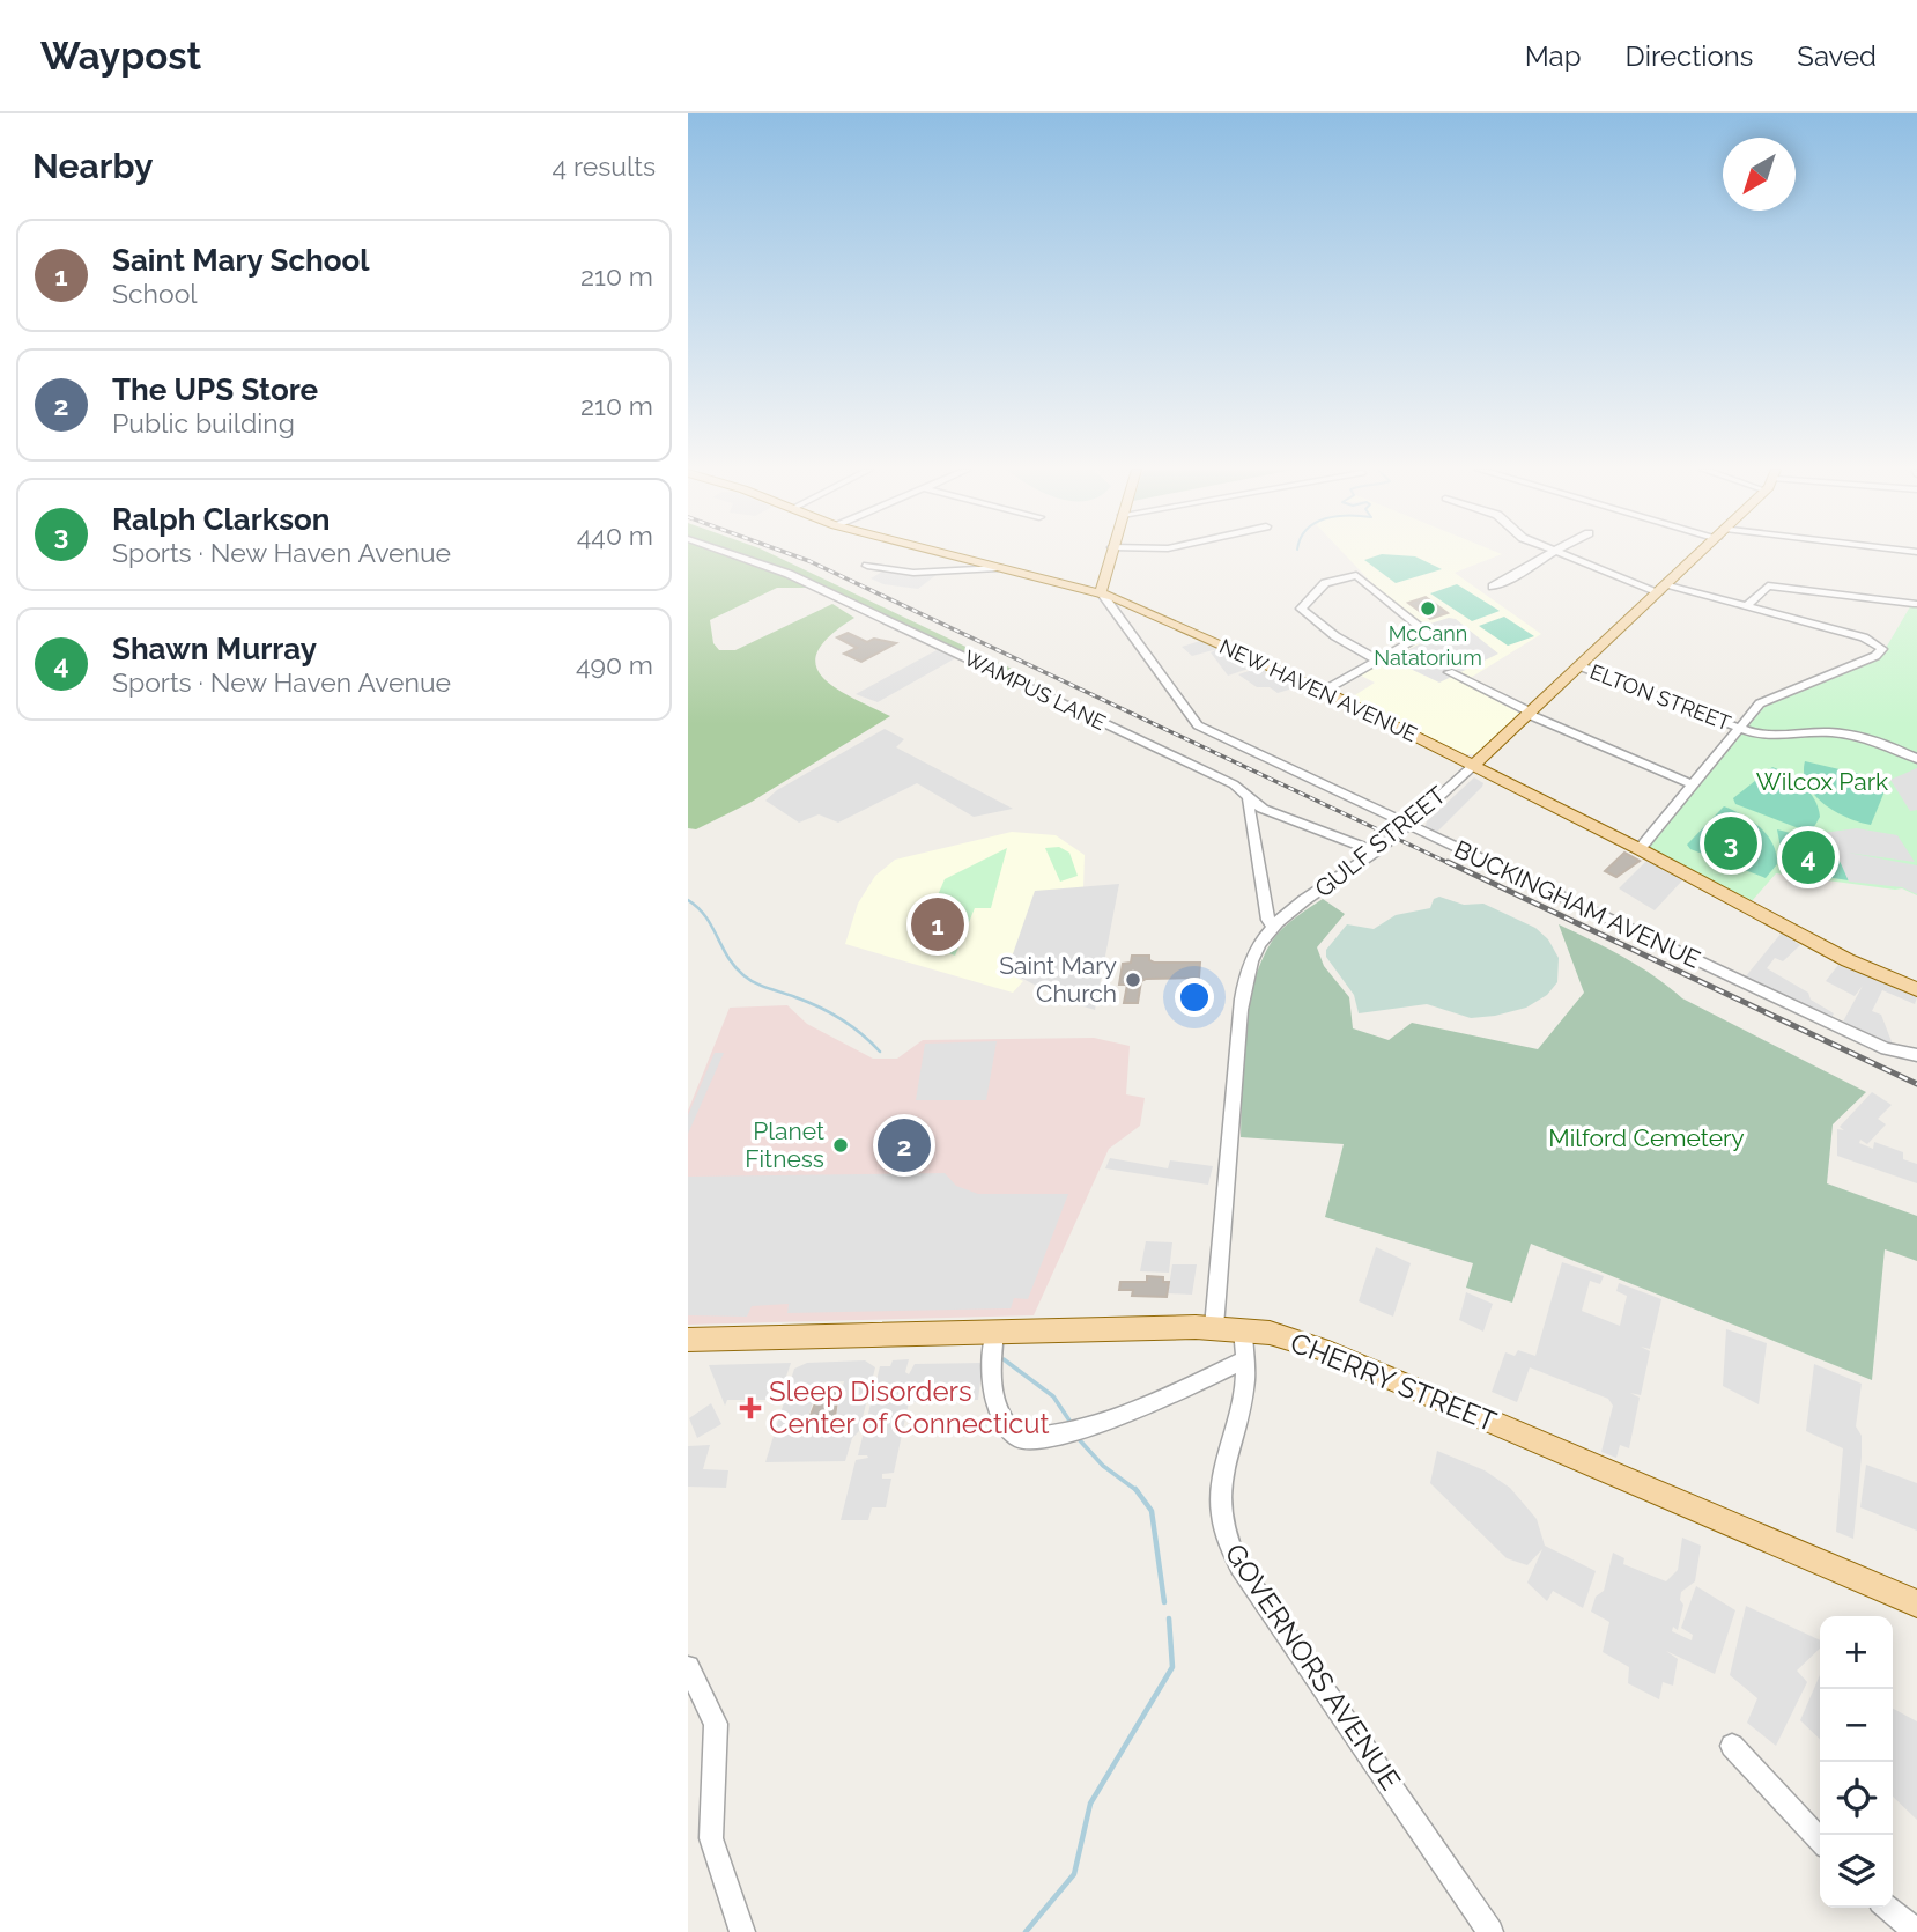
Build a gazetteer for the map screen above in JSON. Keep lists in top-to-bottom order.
{
  "streets": {
    "main road": ["NEW HAVEN AVENUE", "GULF STREET", "CHERRY STREET"],
    "street": [
      "WAMPUS LANE",
      "ELTON STREET",
      "BUCKINGHAM AVENUE",
      "GOVERNORS AVENUE"
    ]
  },
  "crossings": [
    ["WAMPUS LANE", "GULF STREET"],
    ["NEW HAVEN AVENUE", "GULF STREET"],
    ["NEW HAVEN AVENUE", "BUCKINGHAM AVENUE"],
    ["ELTON STREET", "GULF STREET"],
    ["GULF STREET", "BUCKINGHAM AVENUE"],
    ["GULF STREET", "CHERRY STREET"],
    ["CHERRY STREET", "GOVERNORS AVENUE"]
  ],
  "parks": ["Wilcox Park", "Milford Cemetery"],
  "places": {
    "other": ["McCann Natatorium", "Saint Mary Church", "Planet Fitness"],
    "health": ["Sleep Disorders Center of Connecticut"]
  },
  "north": "bottom left",
  "page": {
    "header": "Waypost",
    "nav": ["Map", "Directions", "Saved"],
    "heading": ["Nearby", "4 results"],
    "list": [
      {
        "mark": "1",
        "name": "Saint Mary School",
        "note": "School",
        "value": "210 m"
      },
      {
        "mark": "2",
        "name": "The UPS Store",
        "note": "Public building",
        "value": "210 m"
      },
      {
        "mark": "3",
        "name": "Ralph Clarkson",
        "note": "Sports · New Haven Avenue",
        "value": "440 m"
      },
      {
        "mark": "4",
        "name": "Shawn Murray",
        "note": "Sports · New Haven Avenue",
        "value": "490 m"
      }
    ],
    "pins": [
      "3",
      "4",
      "1",
      "2"
    ],
    "map_buttons": ["+", "−"]
  }
}
